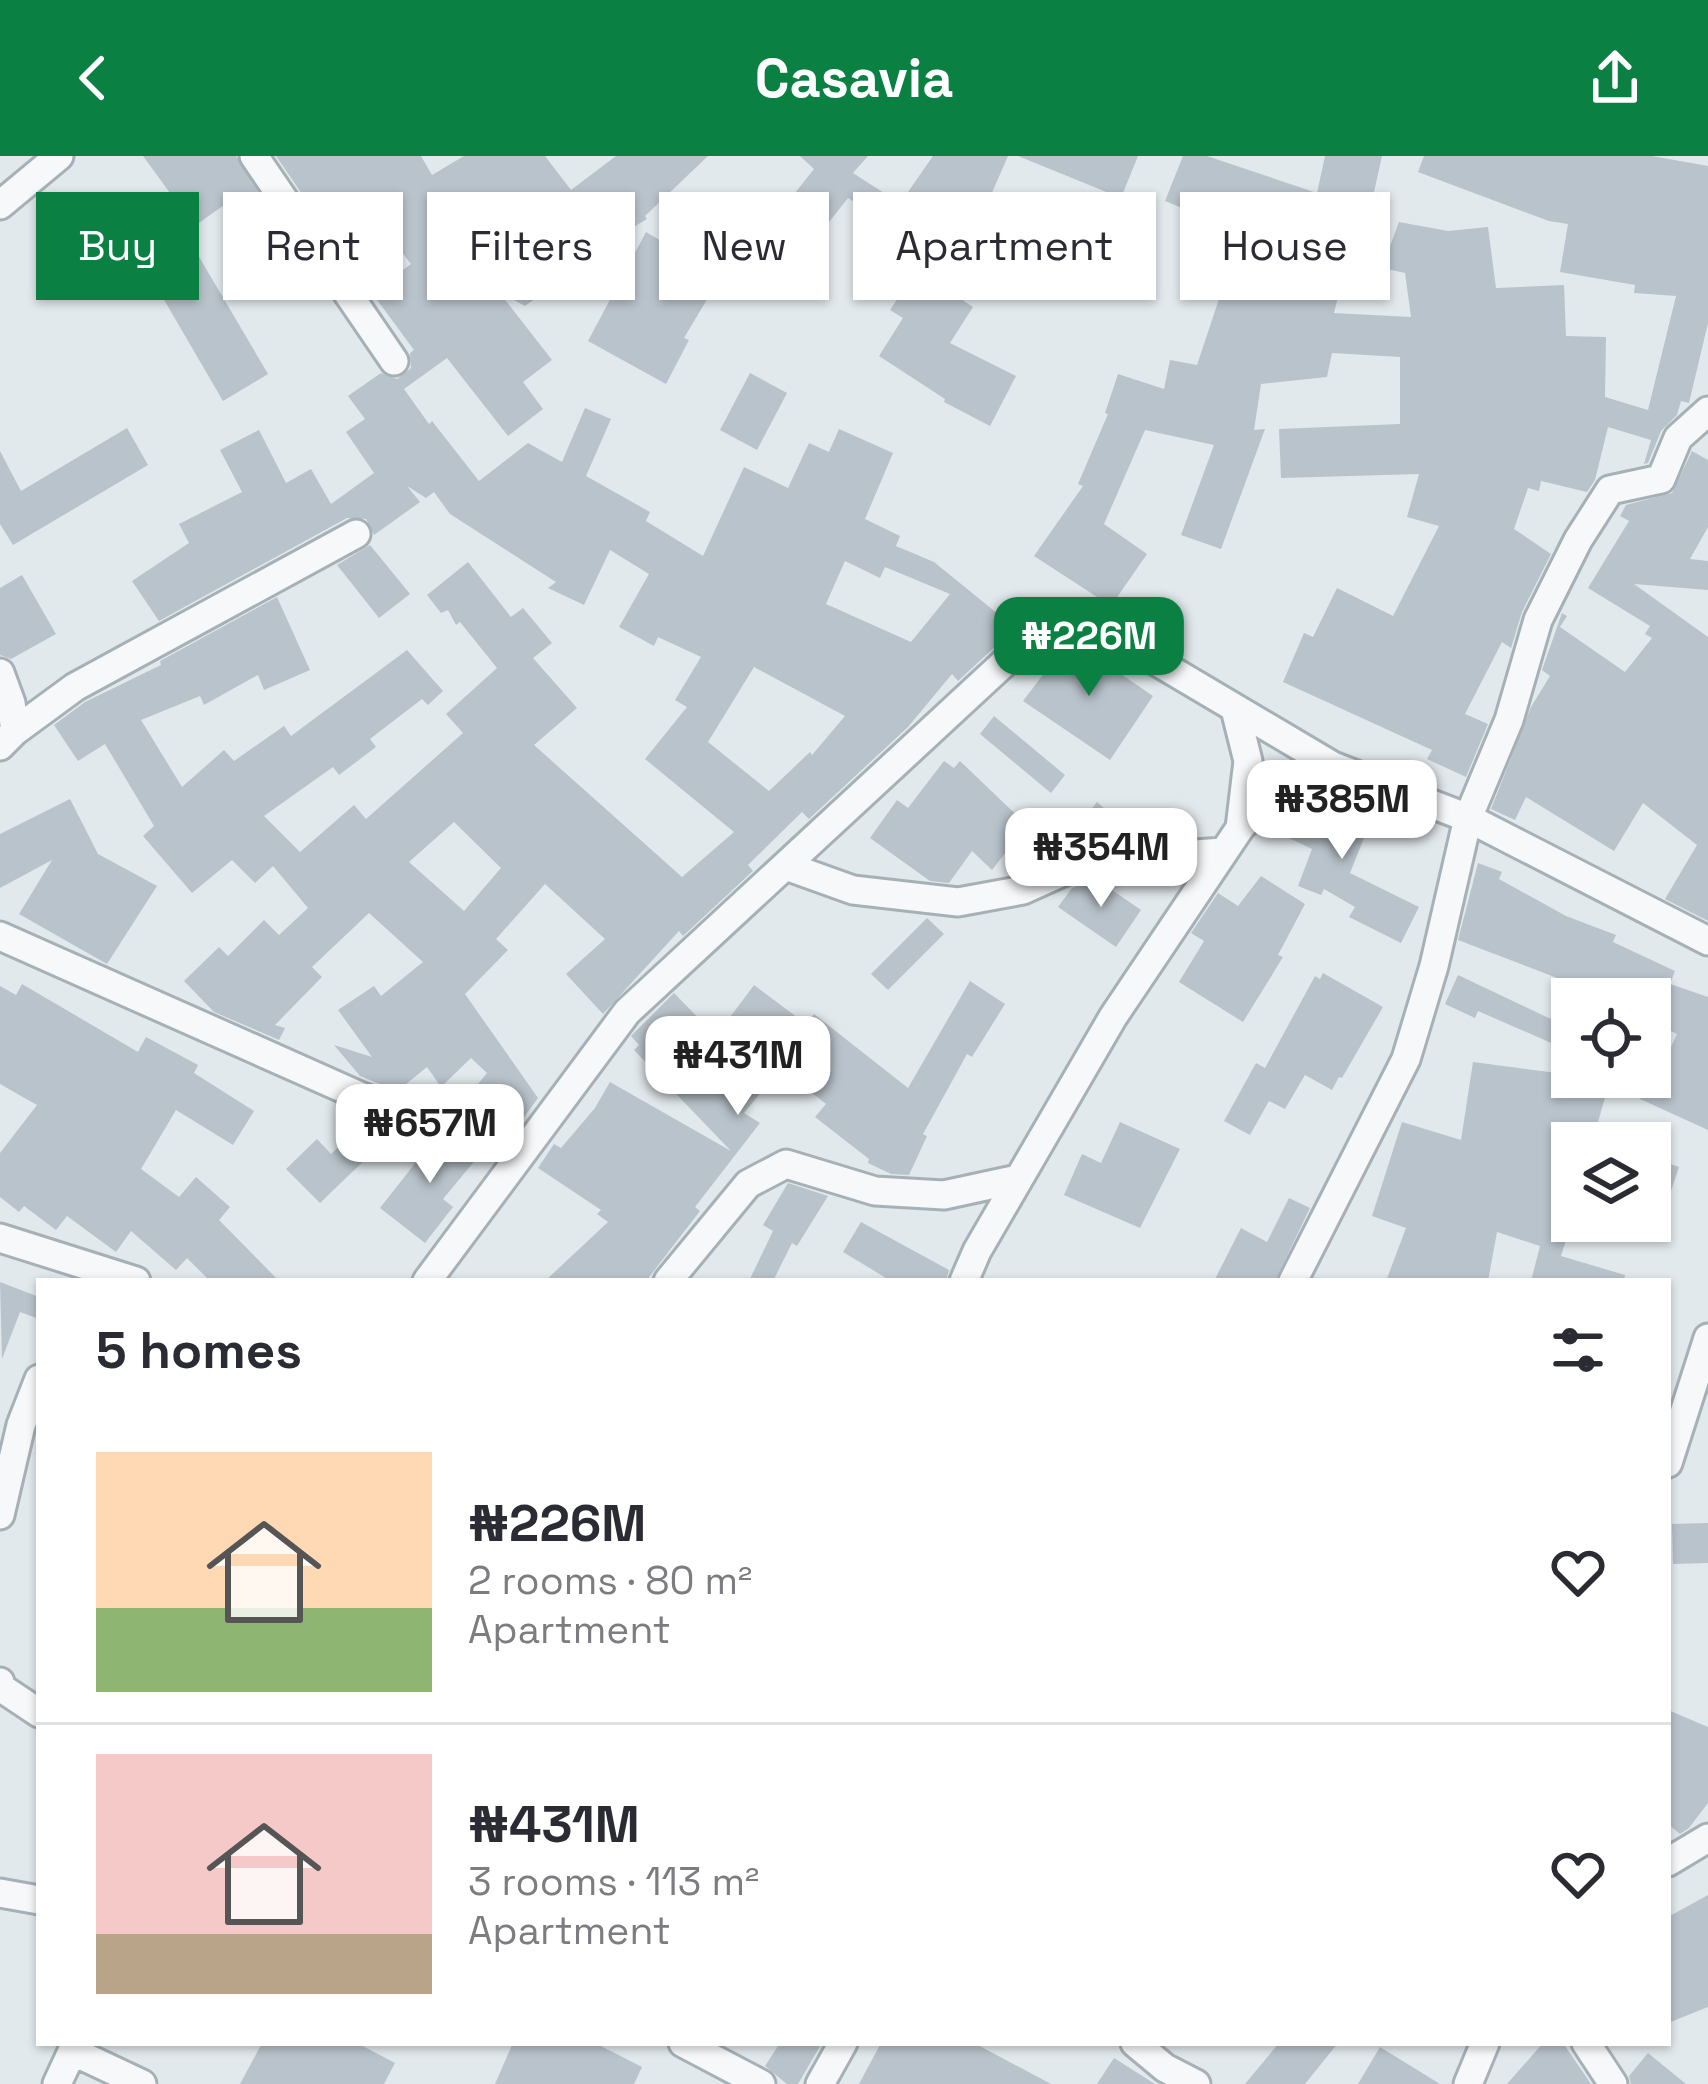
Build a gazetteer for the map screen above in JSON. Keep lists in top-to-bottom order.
{
  "page": {
    "header": "Casavia",
    "chip": [
      "Buy",
      "Rent",
      "Filters",
      "New",
      "Apartment",
      "House"
    ],
    "price": [
      "₦226M",
      "₦385M",
      "₦354M",
      "₦431M",
      "₦657M"
    ],
    "heading": "5 homes",
    "list": [
      {
        "name": "₦226M",
        "note": "2 rooms · 80 m² · Apartment"
      },
      {
        "name": "₦431M",
        "note": "3 rooms · 113 m² · Apartment"
      }
    ]
  }
}
